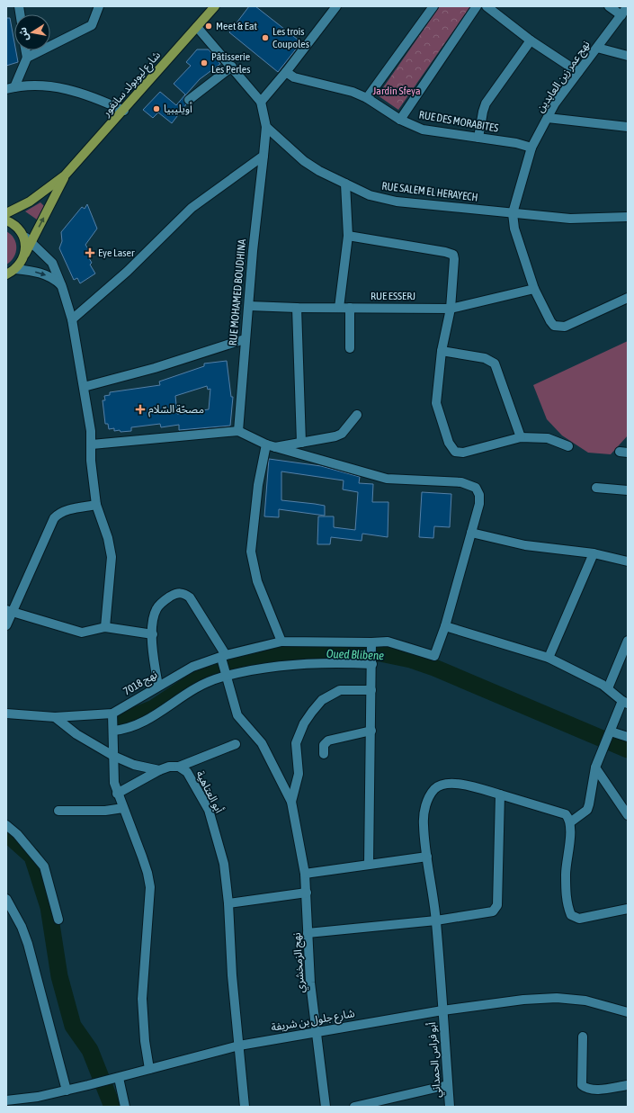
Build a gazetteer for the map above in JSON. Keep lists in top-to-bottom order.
{
  "streets": {
    "main road": ["شارع ليوبولد سانغور"],
    "street": [
      "نهج عمر زين العابدين",
      "RUE DES MORABITES",
      "RUE SALEM EL HERAYECH",
      "RUE MOHAMED BOUDHINA",
      "RUE ESSERJ",
      "نهج 7018",
      "أبو العتاهية",
      "نهج الزمخشري",
      "شارع جلول بن شريفة",
      "أبو فراس الحمداني"
    ]
  },
  "crossings": [
    ["نهج عمر زين العابدين", "RUE DES MORABITES"],
    ["نهج عمر زين العابدين", "RUE SALEM EL HERAYECH"],
    ["نهج عمر زين العابدين", "RUE ESSERJ"],
    ["RUE SALEM EL HERAYECH", "RUE MOHAMED BOUDHINA"],
    ["RUE MOHAMED BOUDHINA", "RUE ESSERJ"],
    ["أبو العتاهية", "شارع جلول بن شريفة"],
    ["نهج الزمخشري", "شارع جلول بن شريفة"],
    ["شارع جلول بن شريفة", "أبو فراس الحمداني"]
  ],
  "water": ["Oued Blibene"],
  "parks": ["Jardin Sfeya"],
  "places": {
    "other": [
      "Meet & Eat",
      "Les trois Coupoles",
      "Pâtisserie Les Perles",
      "أويليبيا"
    ],
    "health": ["Eye Laser", "مصحّة السّلام"]
  },
  "north": "left"
}
